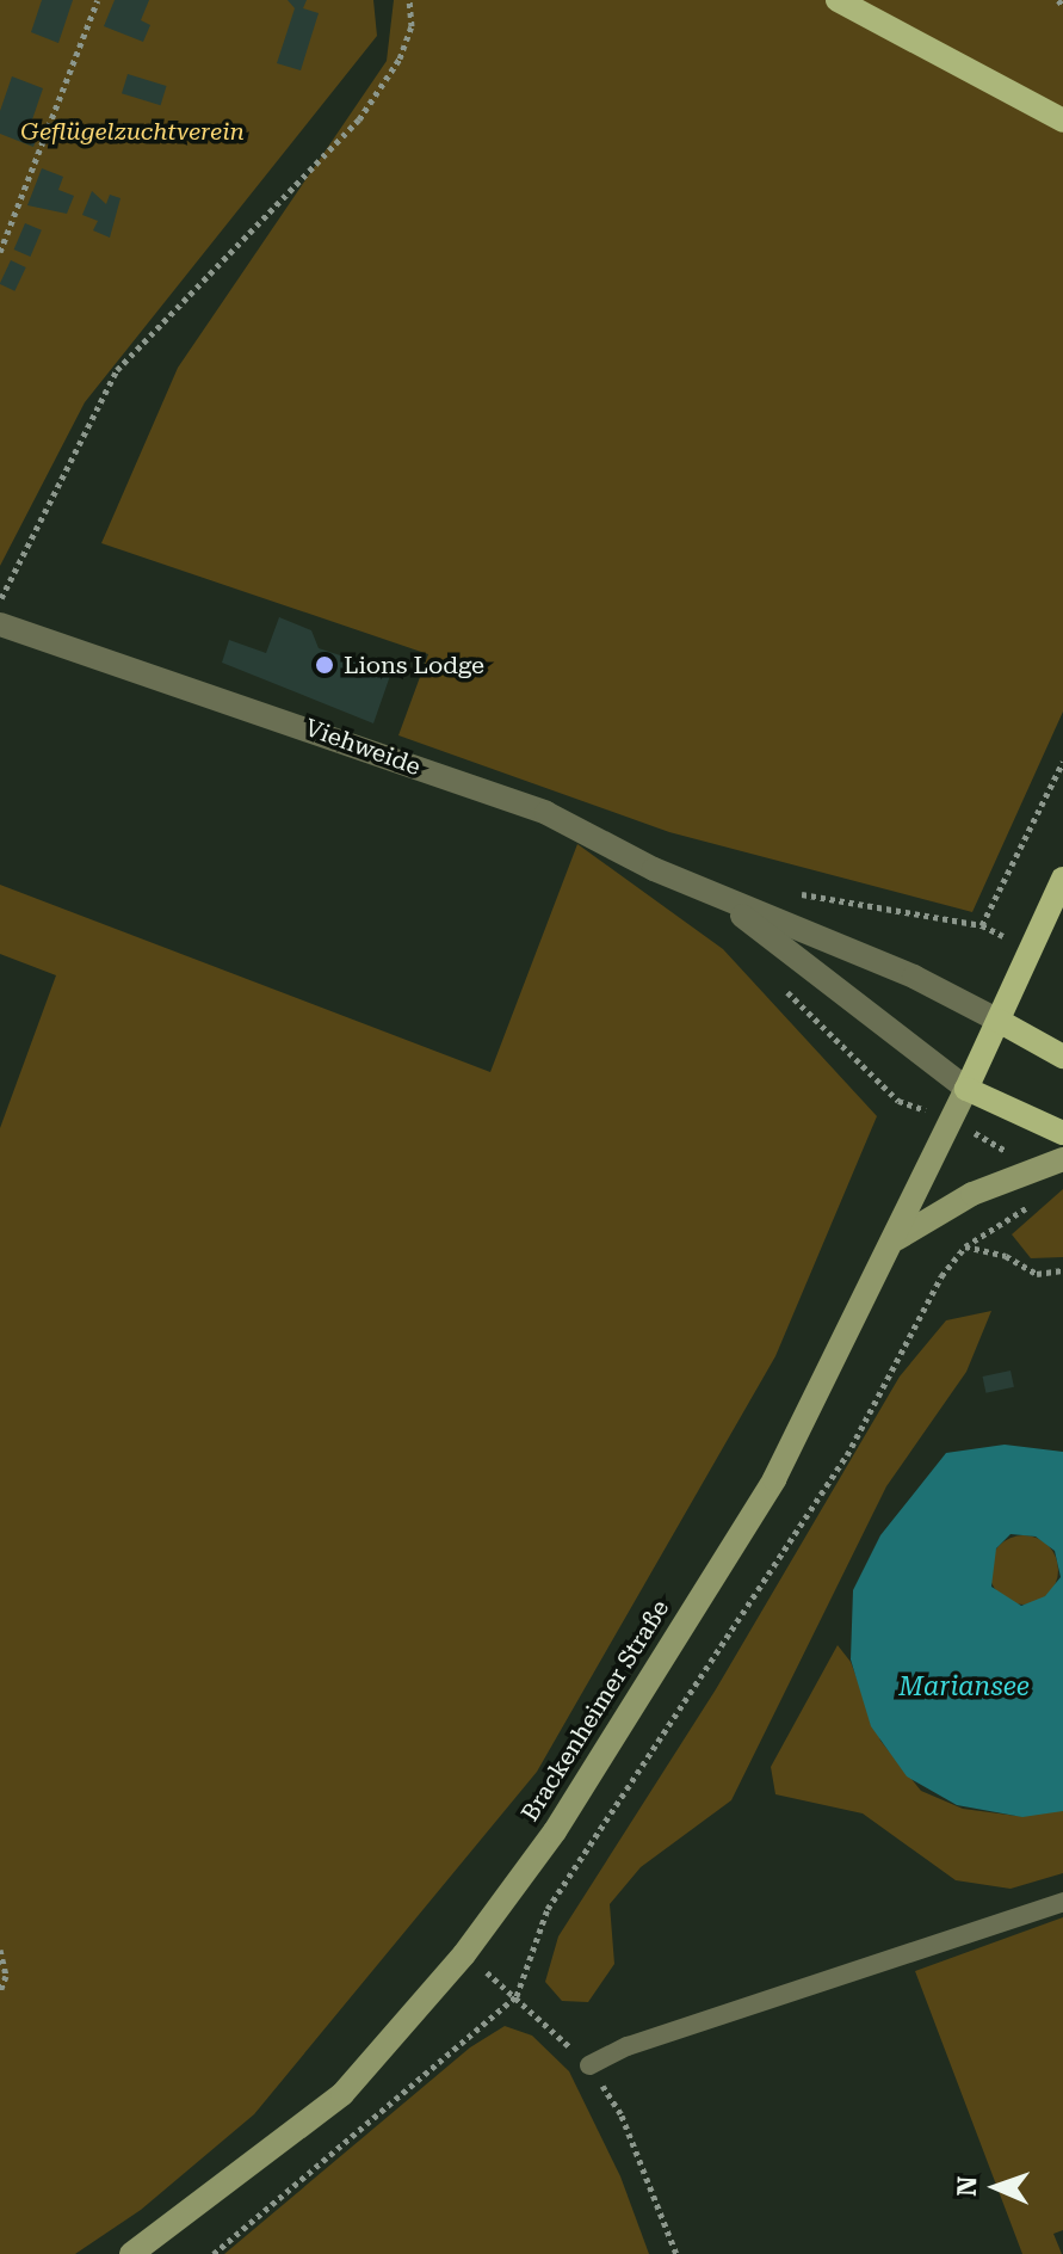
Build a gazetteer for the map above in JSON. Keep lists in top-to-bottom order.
{
  "streets": {
    "main road": ["Brackenheimer Straße"],
    "street": ["Viehweide"]
  },
  "crossings": [
    ["Viehweide", "Brackenheimer Straße"]
  ],
  "water": ["Mariansee"],
  "parks": ["Geflügelzuchtverein"],
  "places": ["Lions Lodge"],
  "north": "left"
}
